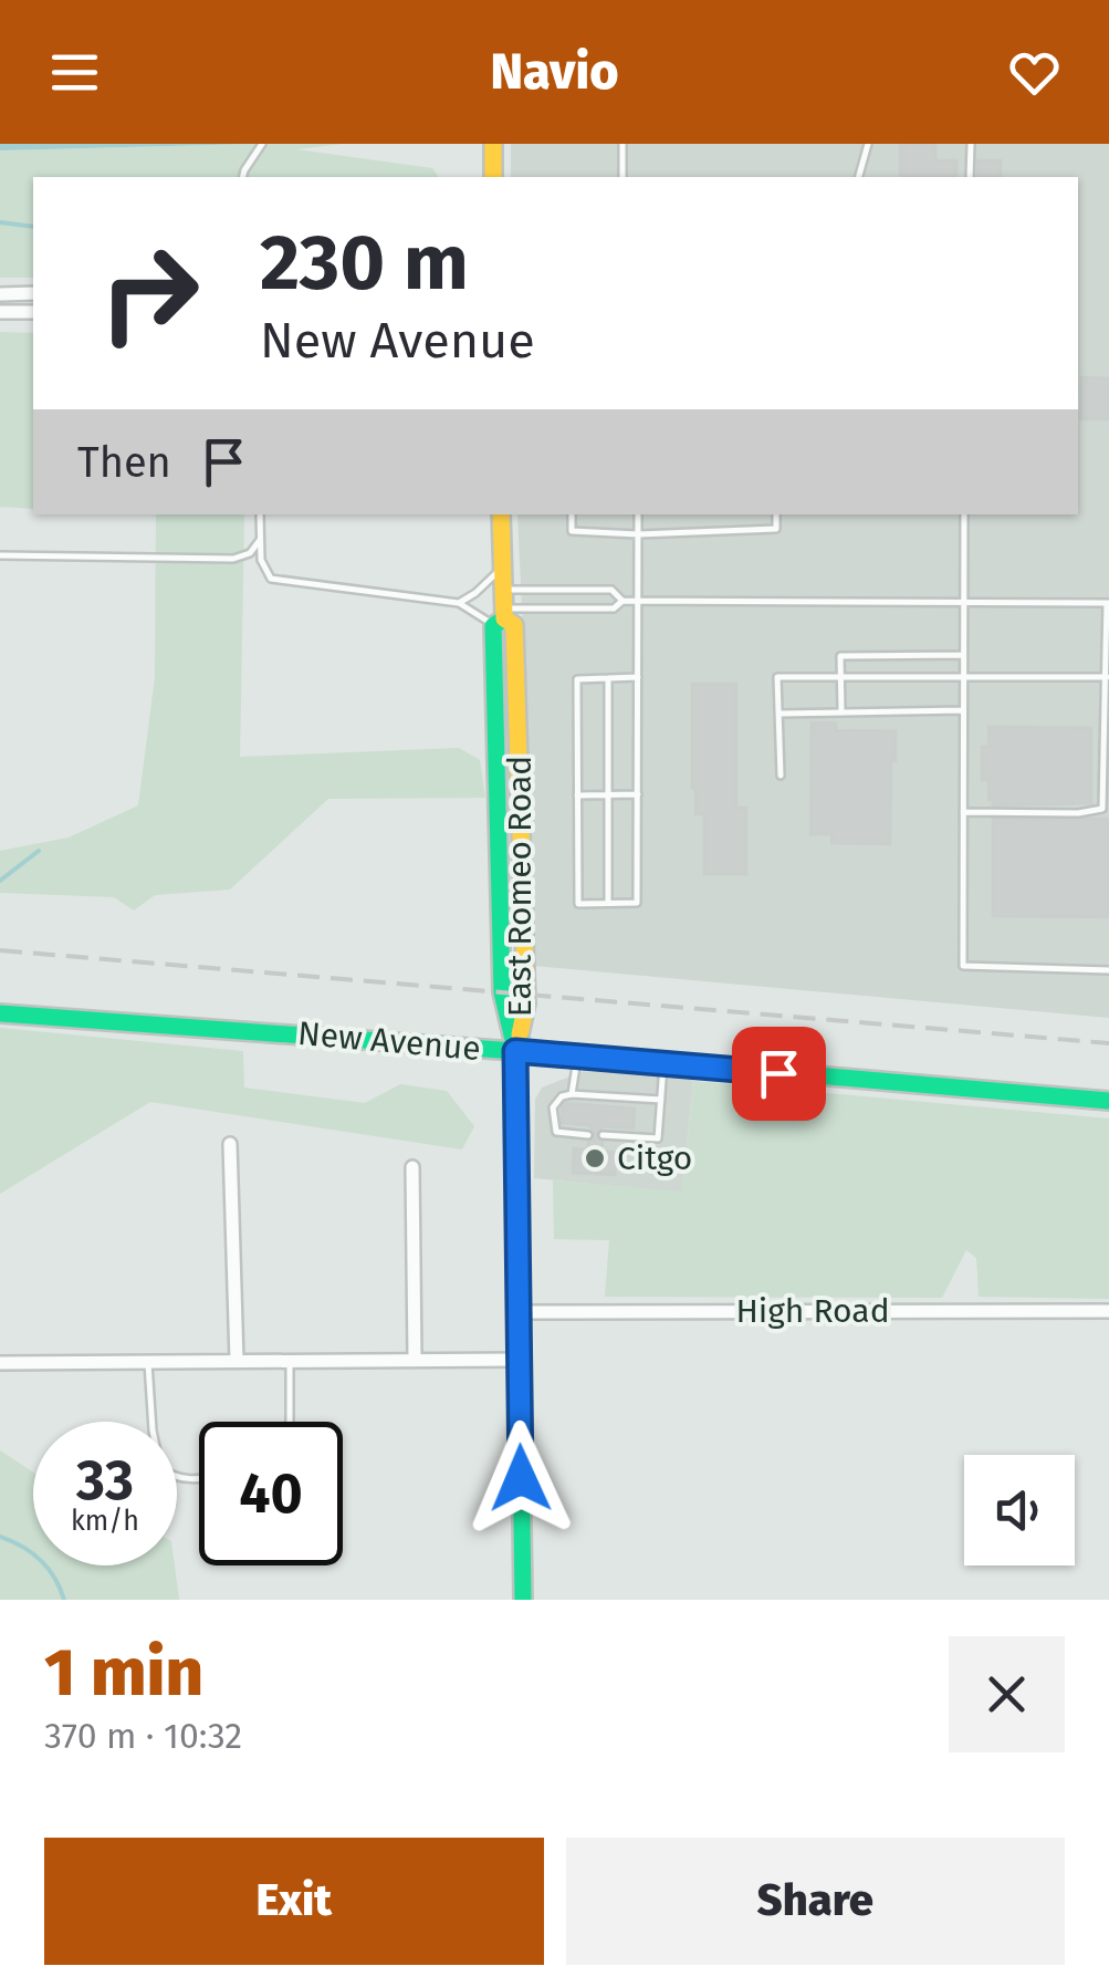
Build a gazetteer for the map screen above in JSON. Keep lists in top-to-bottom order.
{
  "streets": {
    "main road": ["East Romeo Road", "New Avenue"],
    "street": ["High Road"]
  },
  "crossings": [
    ["East Romeo Road", "New Avenue"]
  ],
  "places": ["Citgo"],
  "page": {
    "header": "Navio",
    "turn": ["230 m", "New Avenue"],
    "then": "Then",
    "speed": "33 km/h",
    "limit": "40",
    "heading": ["1 min", "370 m · 10:32"],
    "buttons": ["Exit", "Share"]
  }
}
